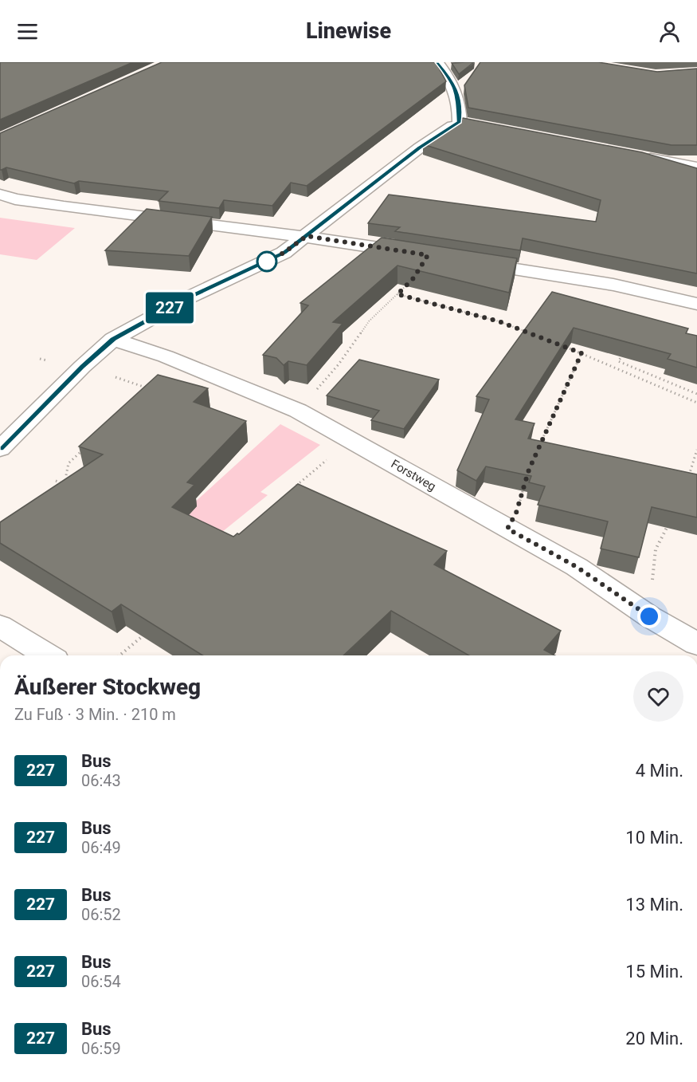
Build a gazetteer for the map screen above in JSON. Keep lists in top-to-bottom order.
{
  "streets": {
    "street": ["Forstweg"]
  },
  "lines": ["bus line 227"],
  "page": {
    "header": "Linewise",
    "on_map": "227",
    "heading": ["Äußerer Stockweg", "Zu Fuß · 3 Min. · 210 m"],
    "list": [
      {
        "mark": "227",
        "name": "Bus",
        "note": "06:43",
        "value": "4 Min."
      },
      {
        "mark": "227",
        "name": "Bus",
        "note": "06:49",
        "value": "10 Min."
      },
      {
        "mark": "227",
        "name": "Bus",
        "note": "06:52",
        "value": "13 Min."
      },
      {
        "mark": "227",
        "name": "Bus",
        "note": "06:54",
        "value": "15 Min."
      },
      {
        "mark": "227",
        "name": "Bus",
        "note": "06:59",
        "value": "20 Min."
      }
    ]
  }
}
